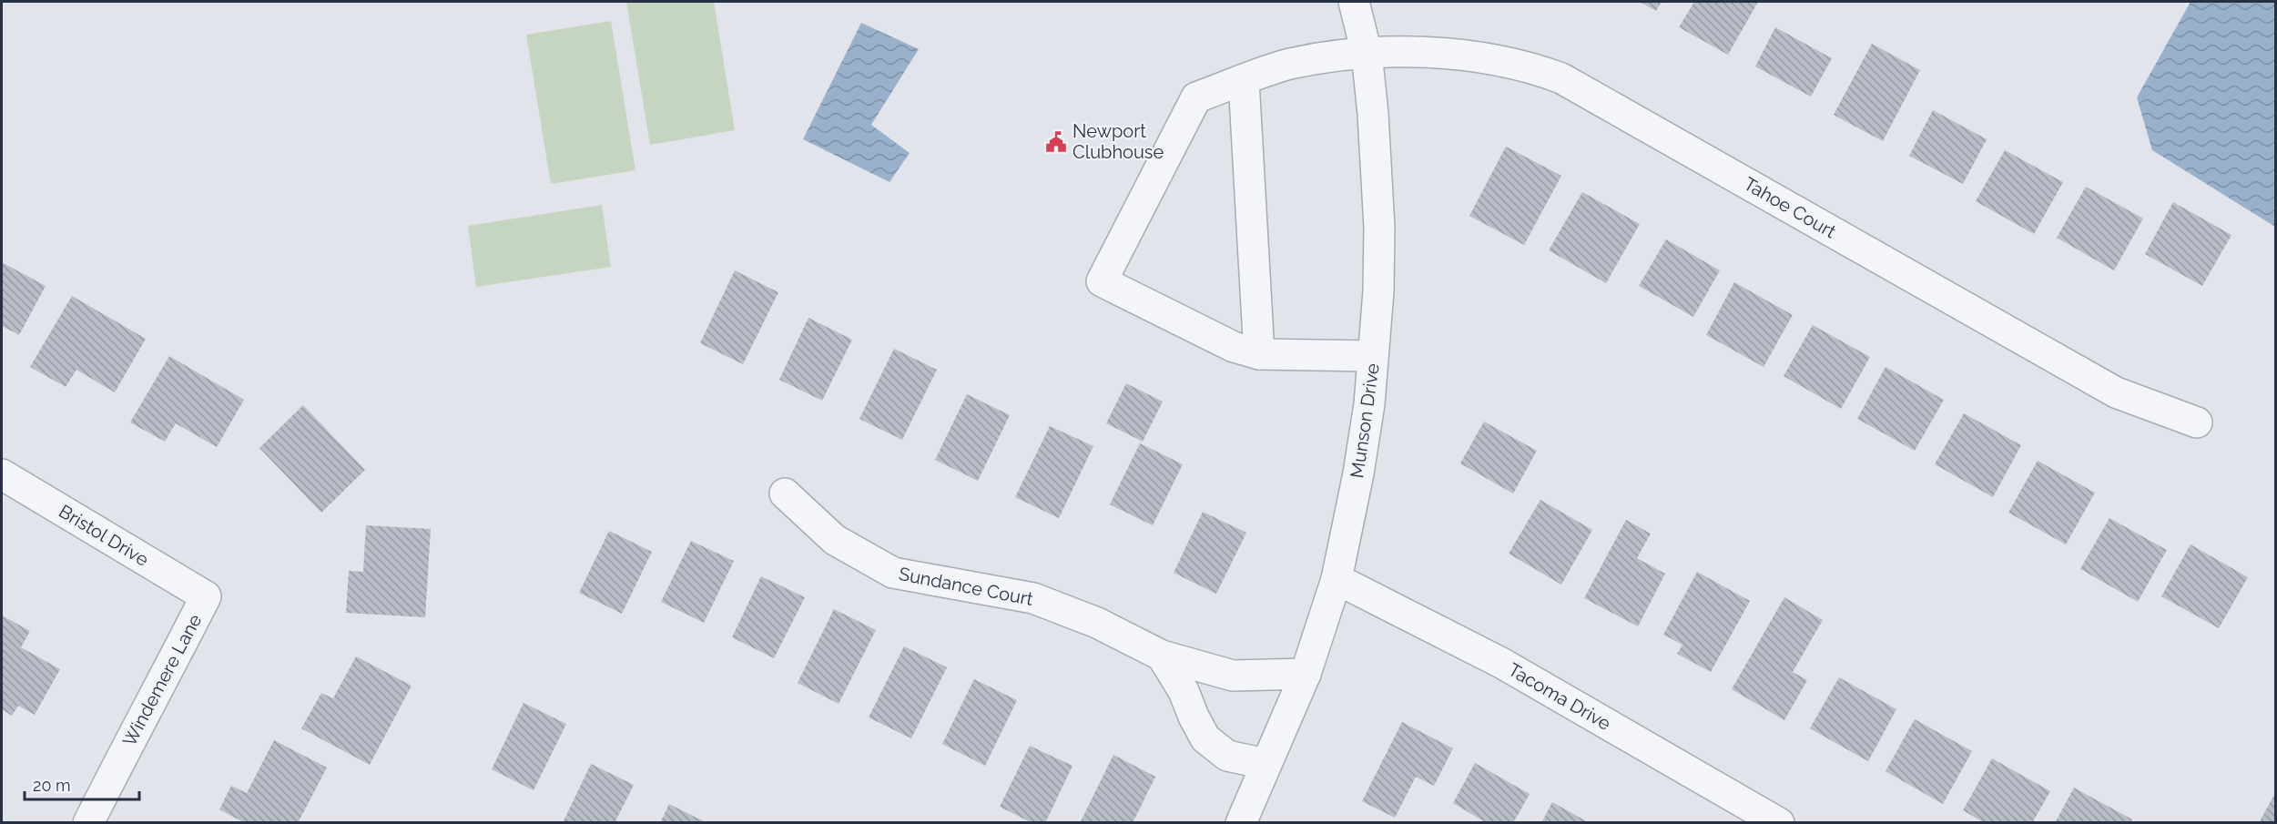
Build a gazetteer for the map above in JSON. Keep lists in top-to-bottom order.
{
  "streets": {
    "street": [
      "Tahoe Court",
      "Munson Drive",
      "Bristol Drive",
      "Sundance Court",
      "Windemere Lane",
      "Tacoma Drive"
    ]
  },
  "crossings": [
    ["Tahoe Court", "Munson Drive"],
    ["Munson Drive", "Sundance Court"],
    ["Munson Drive", "Tacoma Drive"],
    ["Bristol Drive", "Windemere Lane"]
  ],
  "places": {
    "public building": ["Newport Clubhouse"]
  },
  "scale_bar": "20 m"
}
